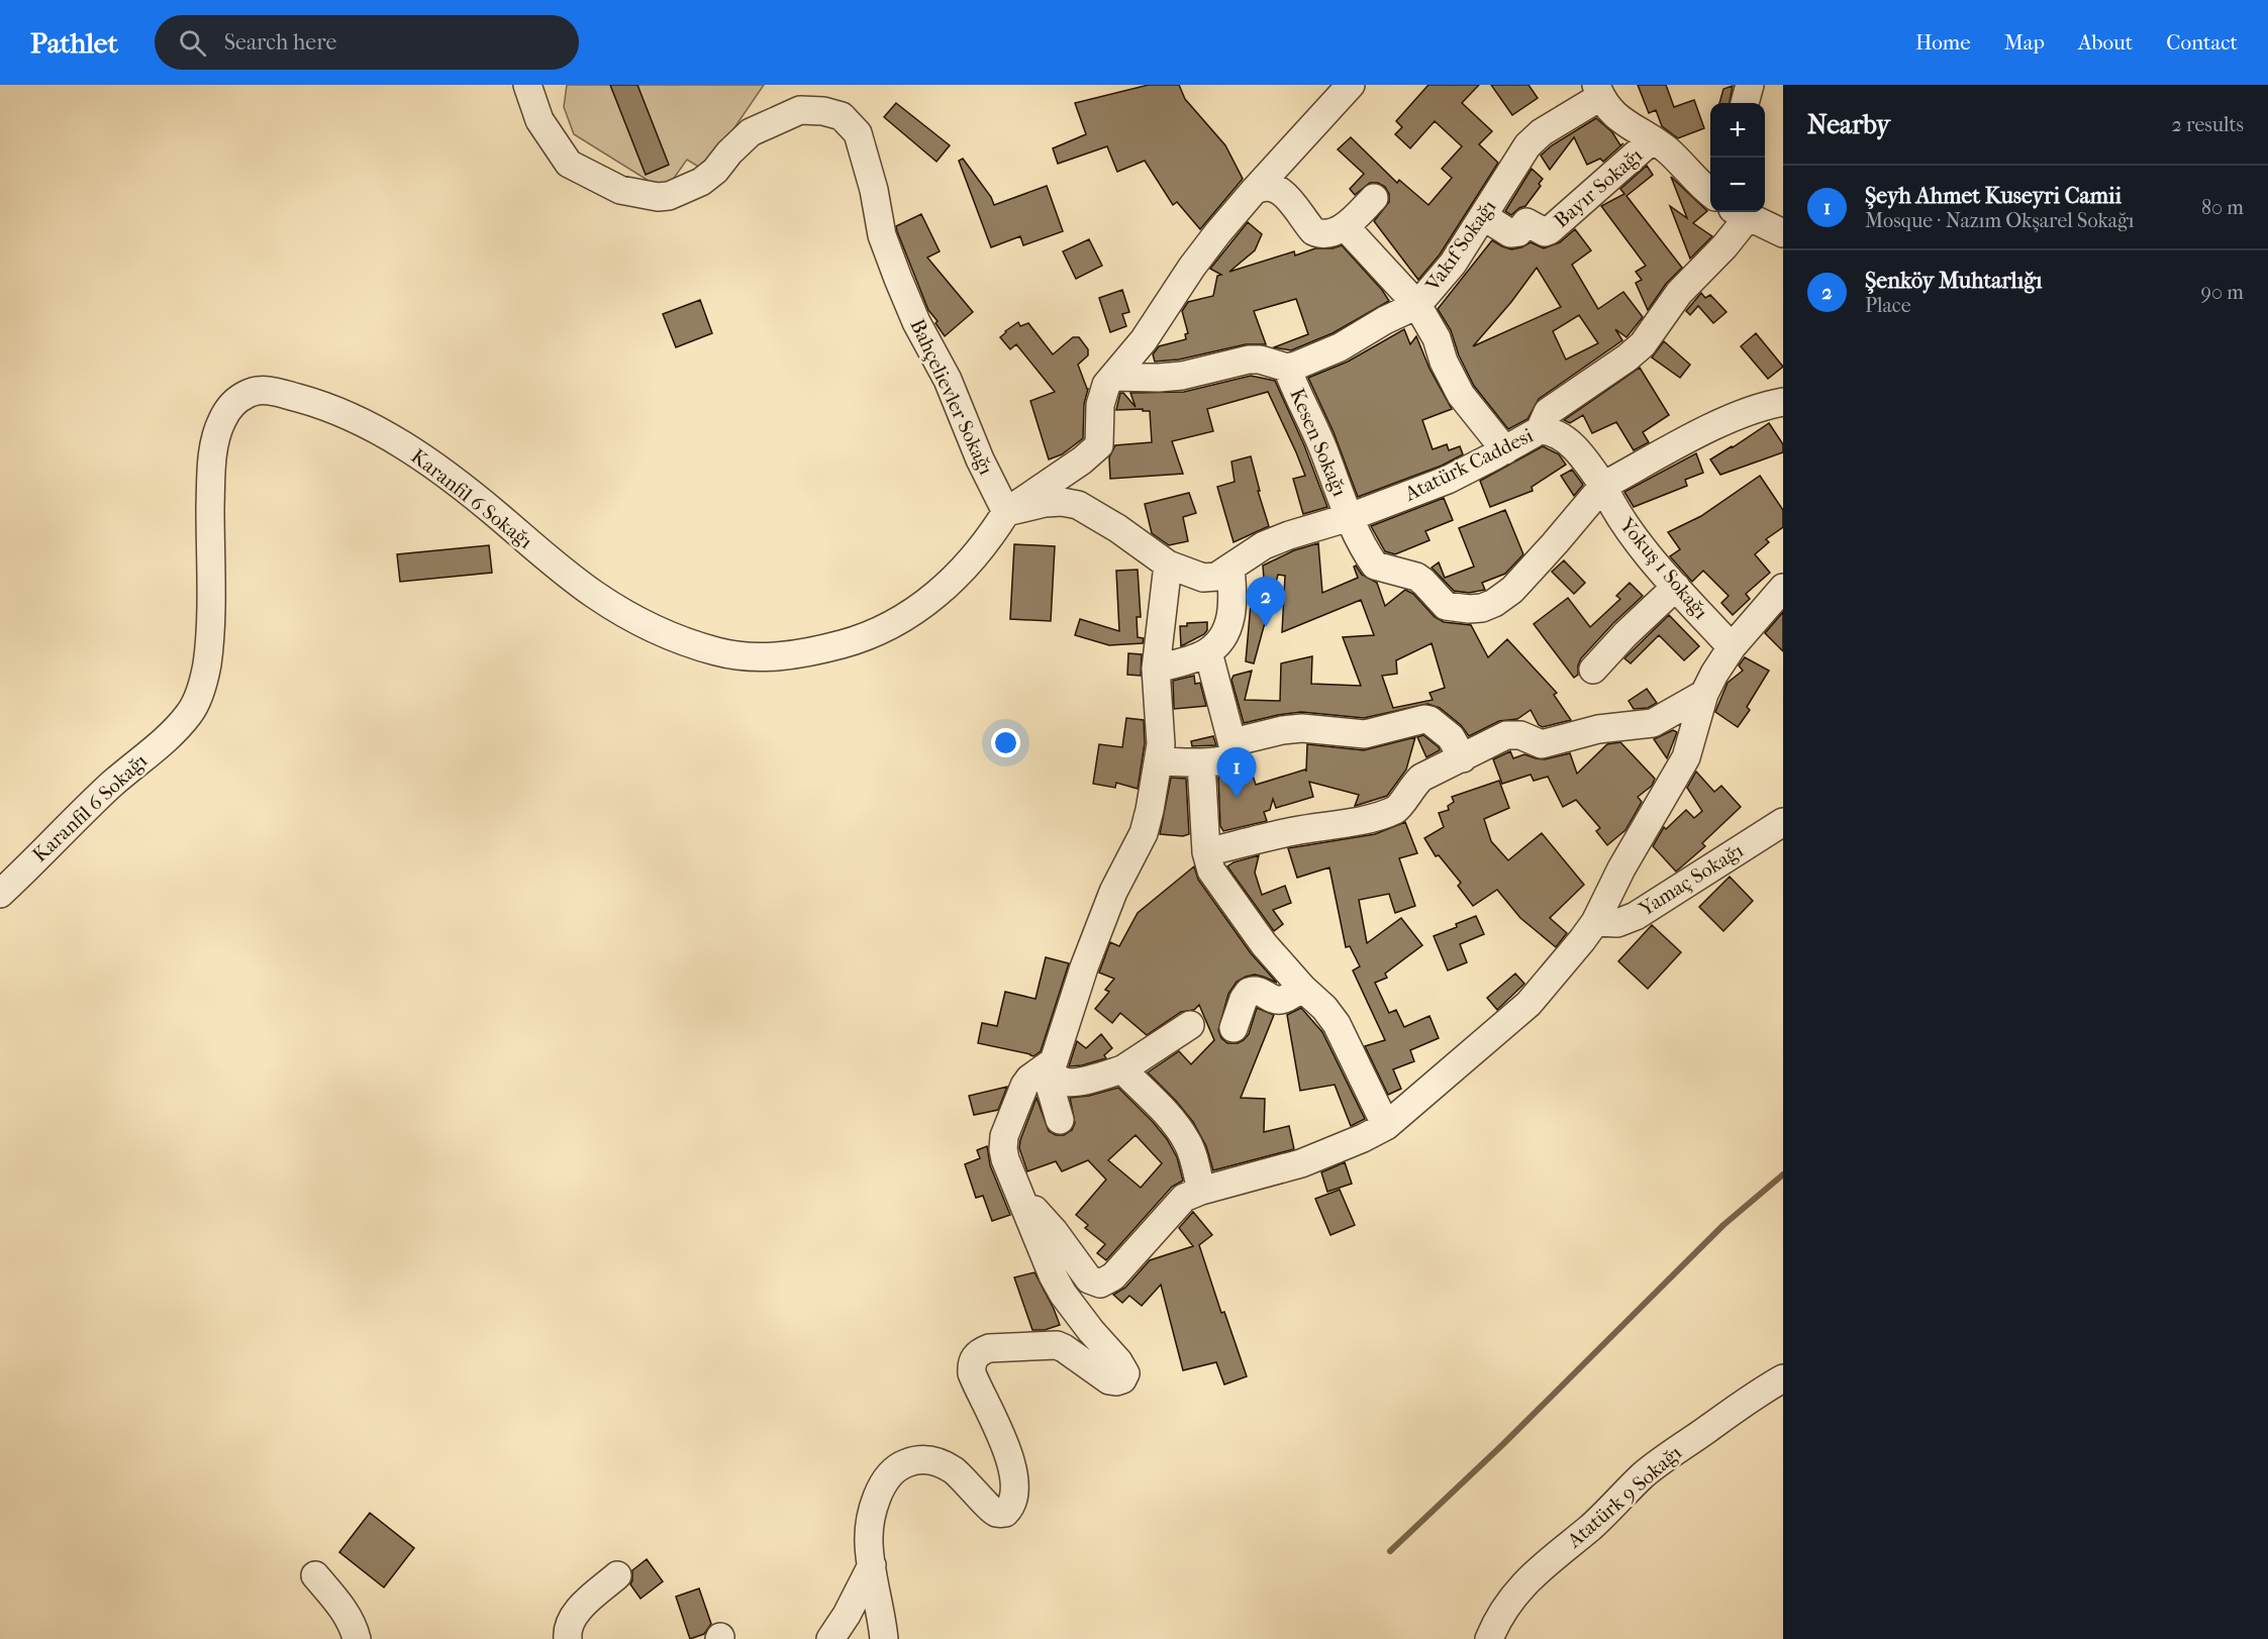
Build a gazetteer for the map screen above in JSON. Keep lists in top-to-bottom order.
{
  "streets": {
    "street": [
      "Bayır Sokağı",
      "Vakıf Sokağı",
      "Bahçelievler Sokağı",
      "Kesen Sokağı",
      "Atatürk Caddesi",
      "Karanfil 6 Sokağı",
      "Yokuş 1 Sokağı",
      "Yamaç Sokağı",
      "Atatürk 9 Sokağı"
    ]
  },
  "crossings": [
    ["Bayır Sokağı", "Vakıf Sokağı"],
    ["Vakıf Sokağı", "Atatürk Caddesi"],
    ["Bahçelievler Sokağı", "Karanfil 6 Sokağı"],
    ["Kesen Sokağı", "Atatürk Caddesi"],
    ["Kesen Sokağı", "Yokuş 1 Sokağı"],
    ["Atatürk Caddesi", "Yokuş 1 Sokağı"]
  ],
  "page": {
    "header": "Pathlet",
    "search": "Search here",
    "nav": [
      "Home",
      "Map",
      "About",
      "Contact"
    ],
    "heading": ["Nearby", "2 results"],
    "map_buttons": ["+", "−"],
    "list": [
      {
        "mark": "1",
        "name": "Şeyh Ahmet Kuseyri Camii",
        "note": "Mosque · Nazım Okşarel Sokağı",
        "value": "80 m"
      },
      {
        "mark": "2",
        "name": "Şenköy Muhtarlığı",
        "note": "Place",
        "value": "90 m"
      }
    ],
    "pins": ["2", "1"]
  }
}
